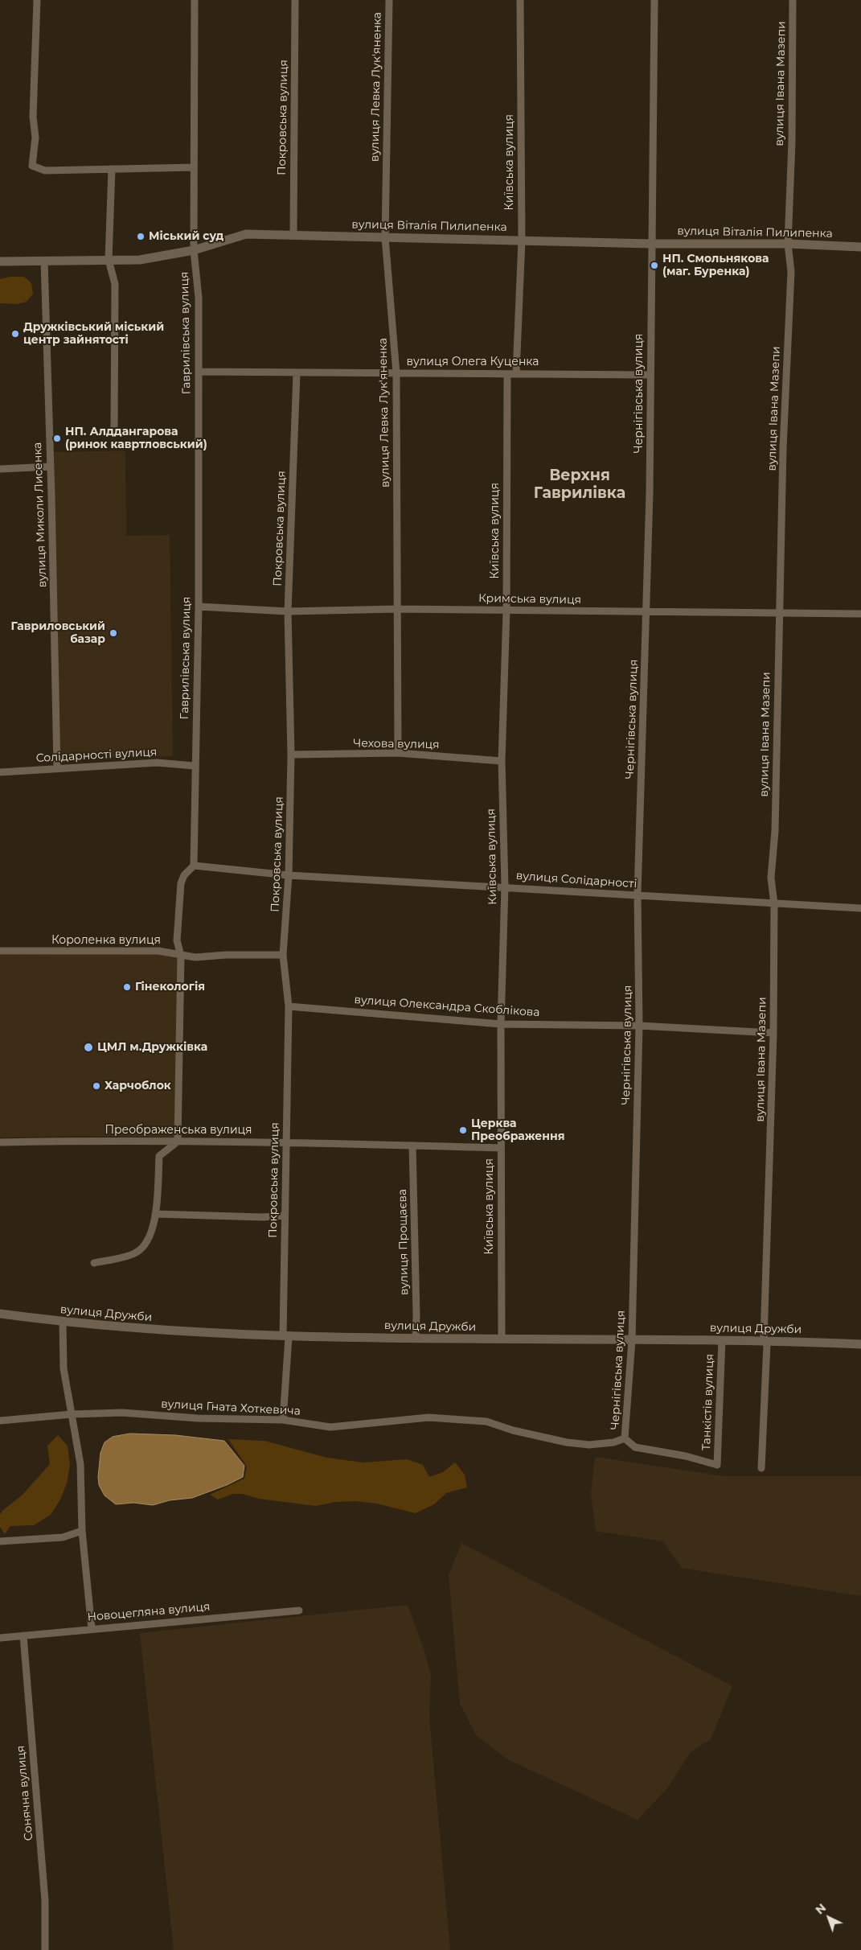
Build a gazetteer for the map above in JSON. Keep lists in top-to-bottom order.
{
  "streets": {
    "street": [
      "вулиця Івана Мазепи",
      "вулиця Левка Лук'яненка",
      "Покровська вулиця",
      "Київська вулиця",
      "вулиця Віталія Пилипенка",
      "Гаврилівська вулиця",
      "вулиця Олега Куценка",
      "Чернігівська вулиця",
      "вулиця Миколи Лисенка",
      "Кримська вулиця",
      "Чехова вулиця",
      "Солідарності вулиця",
      "вулиця Солідарності",
      "Короленка вулиця",
      "вулиця Олександра Скоблікова",
      "Преображенська вулиця",
      "вулиця Прощаєва",
      "вулиця Дружби",
      "Танкістів вулиця",
      "вулиця Гната Хоткевича",
      "Новоцегляна вулиця",
      "Сонячна вулиця"
    ]
  },
  "crossings": [
    ["вулиця Івана Мазепи", "вулиця Віталія Пилипенка"],
    ["вулиця Івана Мазепи", "Кримська вулиця"],
    ["вулиця Івана Мазепи", "вулиця Солідарності"],
    ["вулиця Івана Мазепи", "вулиця Олександра Скоблікова"],
    ["вулиця Івана Мазепи", "вулиця Дружби"],
    ["вулиця Левка Лук'яненка", "вулиця Віталія Пилипенка"],
    ["вулиця Левка Лук'яненка", "вулиця Олега Куценка"],
    ["вулиця Левка Лук'яненка", "Кримська вулиця"],
    ["вулиця Левка Лук'яненка", "Чехова вулиця"],
    ["Покровська вулиця", "вулиця Віталія Пилипенка"],
    ["Покровська вулиця", "вулиця Олега Куценка"],
    ["Покровська вулиця", "Кримська вулиця"],
    ["Покровська вулиця", "Чехова вулиця"],
    ["Покровська вулиця", "вулиця Солідарності"],
    ["Покровська вулиця", "Короленка вулиця"],
    ["Покровська вулиця", "вулиця Олександра Скоблікова"],
    ["Покровська вулиця", "Преображенська вулиця"],
    ["Покровська вулиця", "вулиця Дружби"],
    ["Покровська вулиця", "вулиця Гната Хоткевича"],
    ["Київська вулиця", "вулиця Віталія Пилипенка"],
    ["Київська вулиця", "вулиця Олега Куценка"],
    ["Київська вулиця", "Кримська вулиця"],
    ["Київська вулиця", "Чехова вулиця"],
    ["Київська вулиця", "вулиця Солідарності"],
    ["Київська вулиця", "вулиця Олександра Скоблікова"],
    ["Київська вулиця", "Преображенська вулиця"],
    ["Київська вулиця", "вулиця Дружби"],
    ["вулиця Віталія Пилипенка", "Гаврилівська вулиця"],
    ["вулиця Віталія Пилипенка", "Чернігівська вулиця"],
    ["вулиця Віталія Пилипенка", "вулиця Миколи Лисенка"],
    ["Гаврилівська вулиця", "вулиця Олега Куценка"],
    ["Гаврилівська вулиця", "Кримська вулиця"],
    ["Гаврилівська вулиця", "Солідарності вулиця"],
    ["Гаврилівська вулиця", "вулиця Солідарності"],
    ["вулиця Олега Куценка", "Чернігівська вулиця"],
    ["Чернігівська вулиця", "Кримська вулиця"],
    ["Чернігівська вулиця", "вулиця Солідарності"],
    ["Чернігівська вулиця", "вулиця Олександра Скоблікова"],
    ["Чернігівська вулиця", "вулиця Дружби"],
    ["Чернігівська вулиця", "Танкістів вулиця"],
    ["Чернігівська вулиця", "вулиця Гната Хоткевича"],
    ["вулиця Миколи Лисенка", "Солідарності вулиця"],
    ["Преображенська вулиця", "вулиця Прощаєва"],
    ["вулиця Прощаєва", "вулиця Дружби"],
    ["вулиця Дружби", "Танкістів вулиця"],
    ["Танкістів вулиця", "вулиця Гната Хоткевича"],
    ["Новоцегляна вулиця", "Сонячна вулиця"]
  ],
  "districts": ["Верхня Гаврилівка"],
  "places": [
    "Міський суд",
    "НП. Смольнякова (маг. Буренка)",
    "Дружківський міський центр зайнятості",
    "НП. Алддангарова (ринок кавртловський)",
    "Гавриловський базар",
    "Гінекологія",
    "ЦМЛ м.Дружківка",
    "Харчоблок",
    "Церква Преображення"
  ],
  "north": "top left"
}
